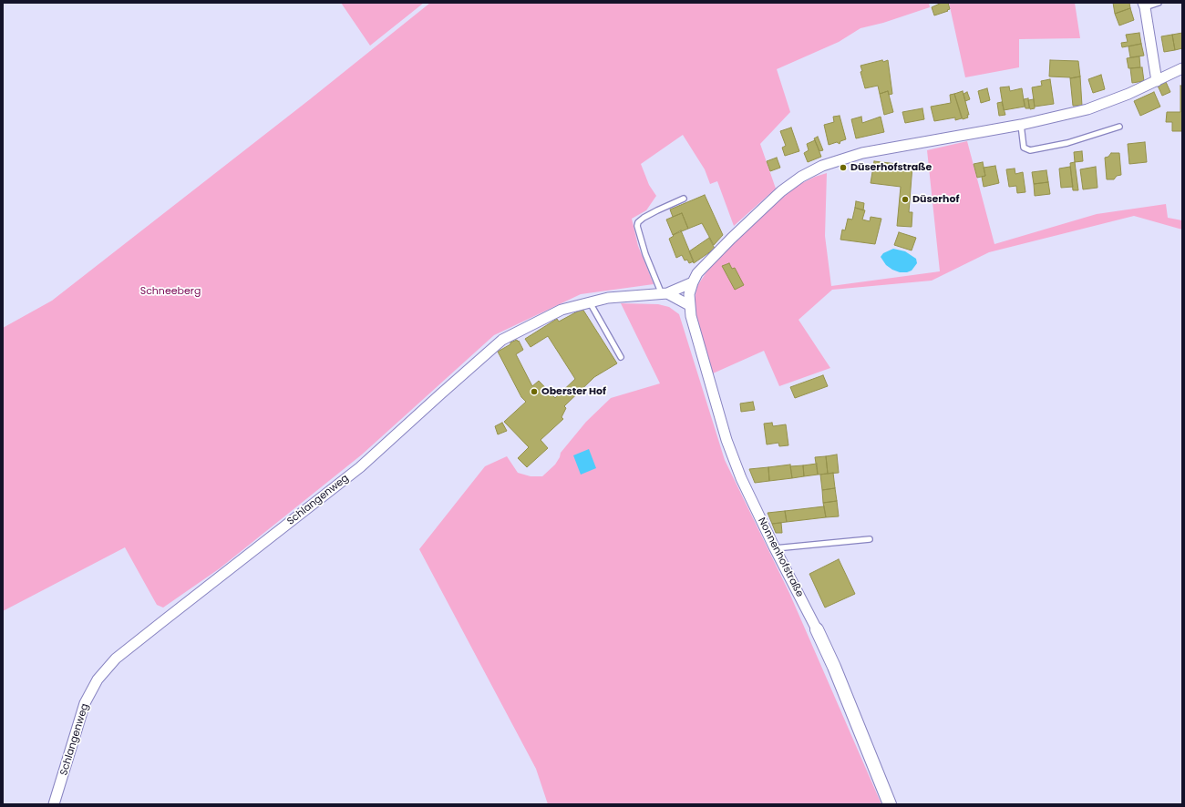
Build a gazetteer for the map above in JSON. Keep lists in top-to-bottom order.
{
  "streets": {
    "street": ["Schlangenweg", "Nonnenhofstraße"]
  },
  "parks": ["Schneeberg"],
  "places": ["Düserhofstraße", "Düserhof", "Oberster Hof"]
}
